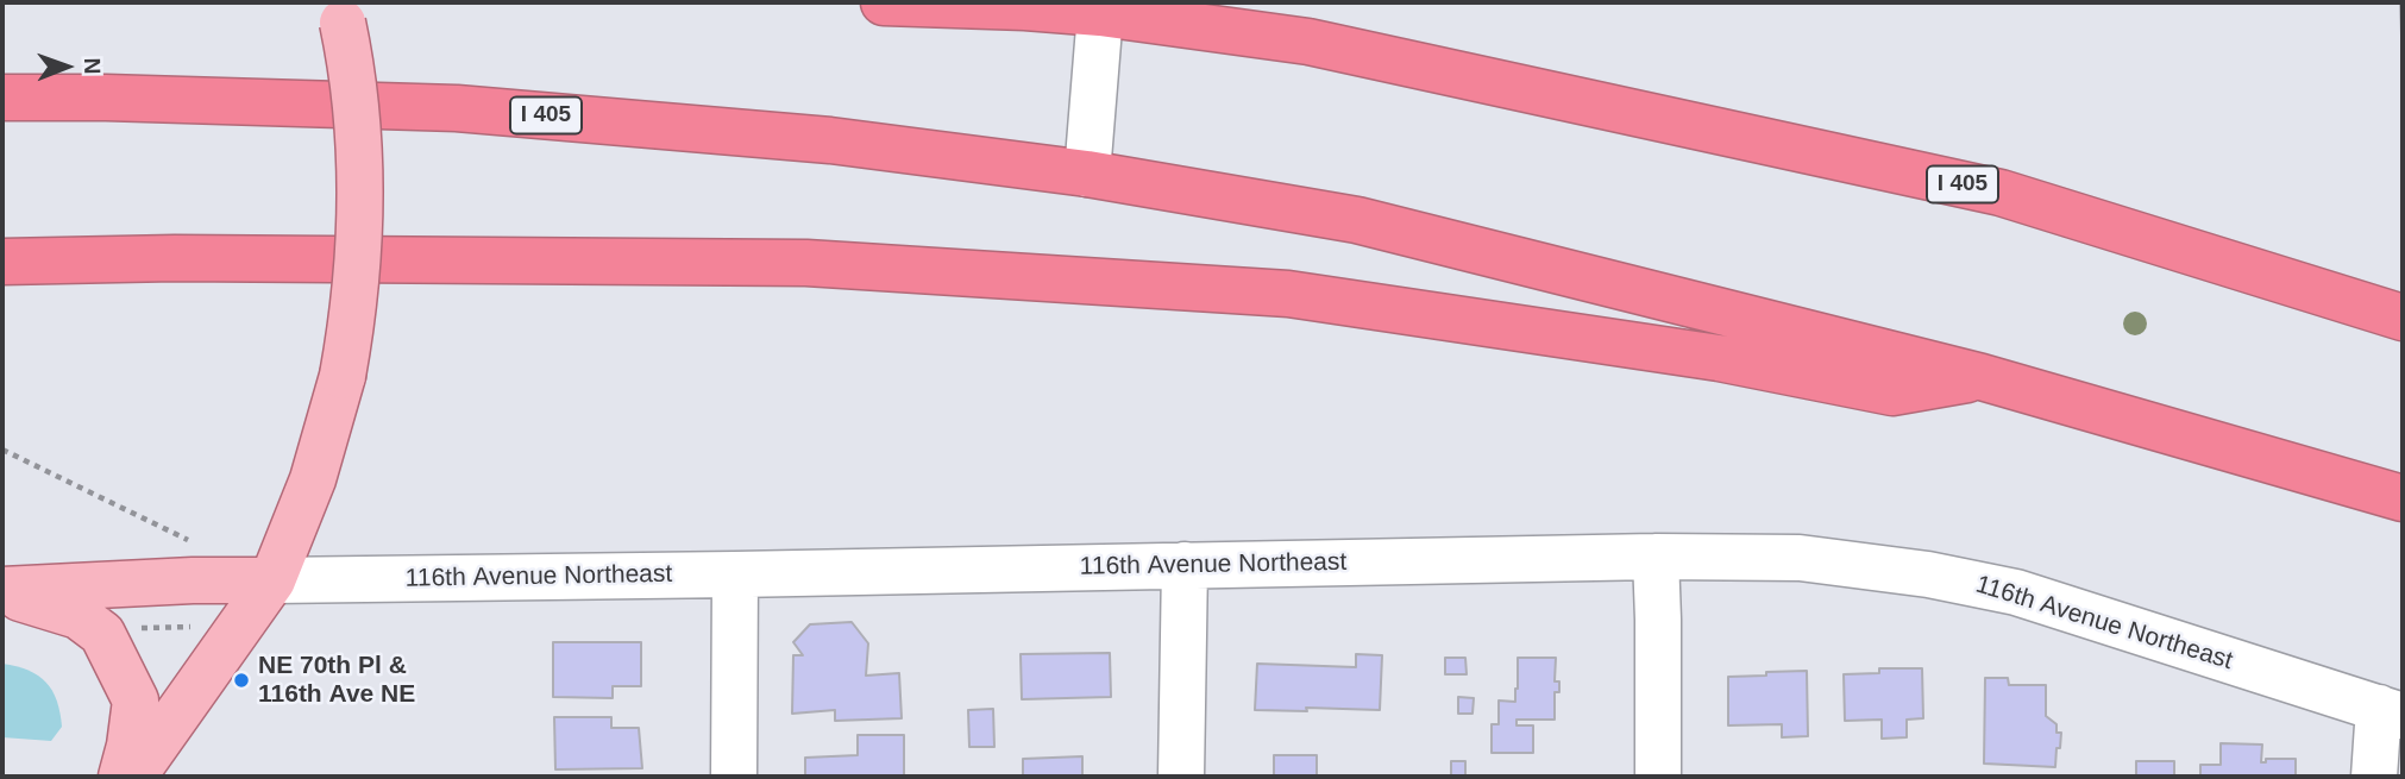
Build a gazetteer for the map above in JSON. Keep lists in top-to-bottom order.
{
  "streets": {
    "highway": ["I 405"],
    "main road": ["116th Avenue Northeast"]
  },
  "places": ["NE 70th Pl & 116th Ave NE"],
  "north": "right"
}
